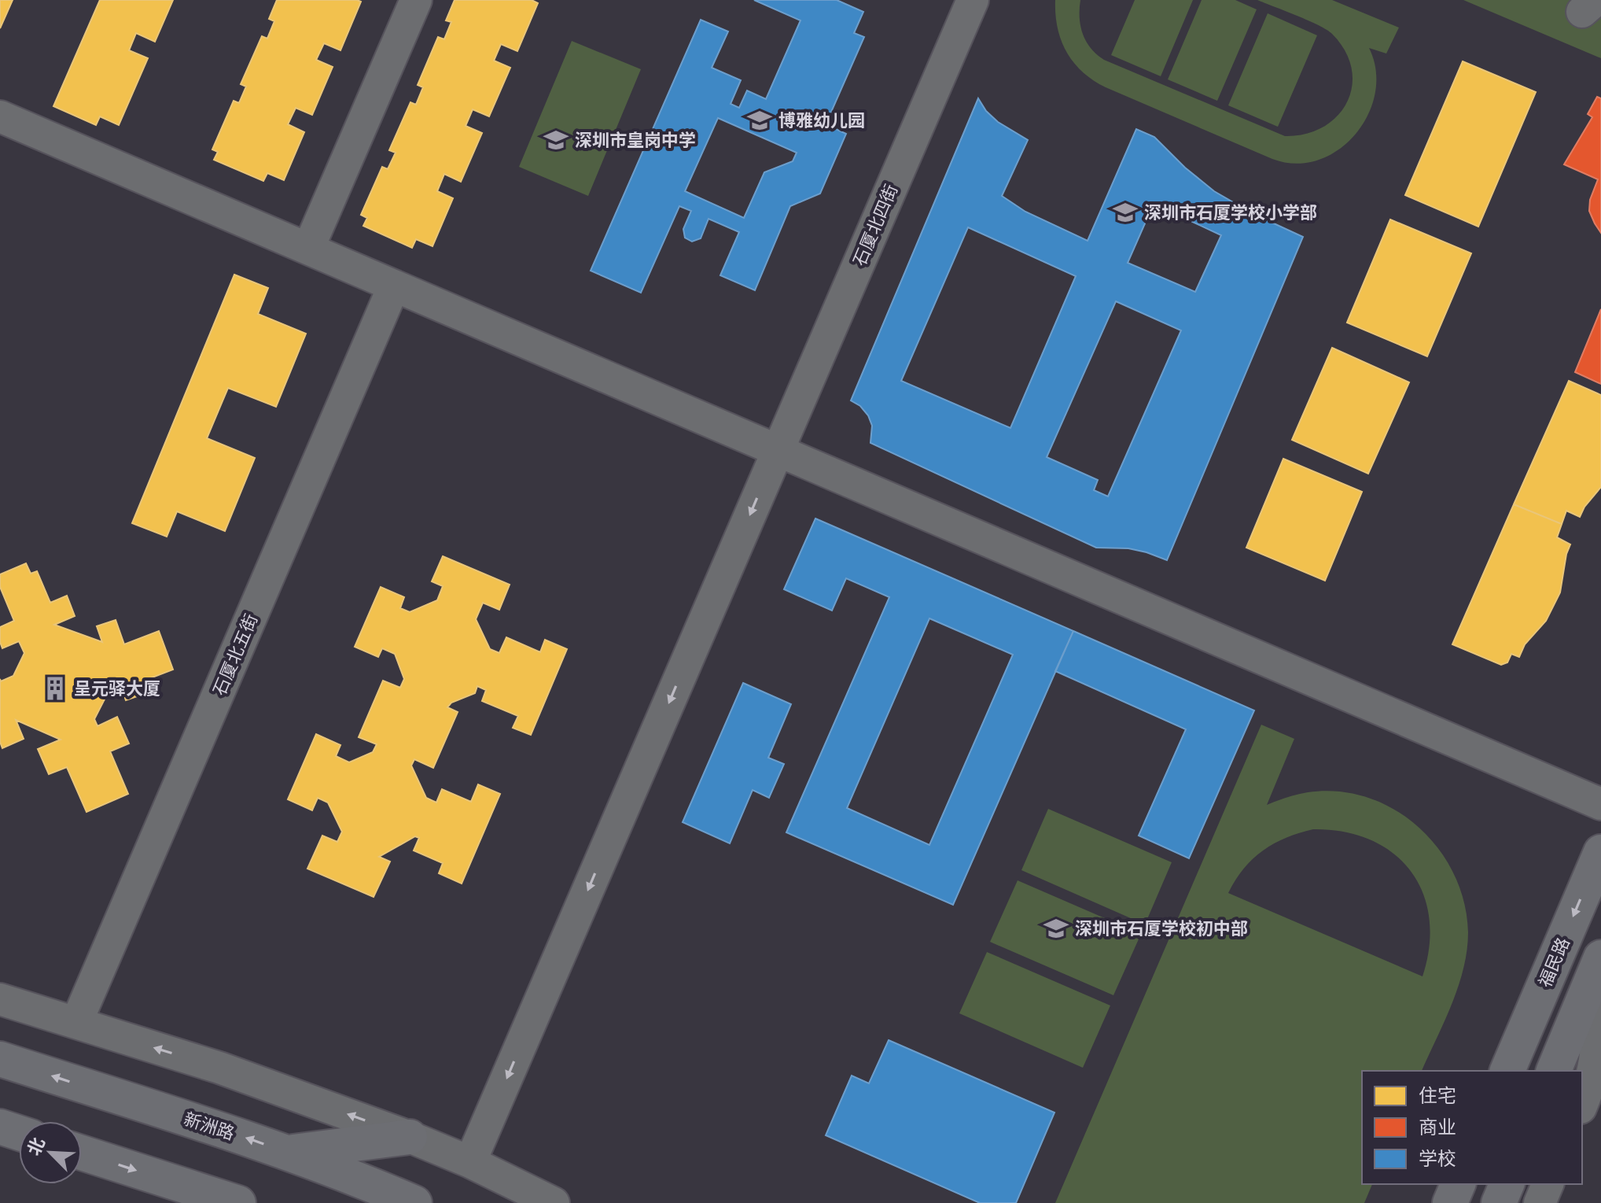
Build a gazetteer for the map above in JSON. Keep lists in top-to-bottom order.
{
  "streets": {
    "main road": ["福民路", "新洲路"],
    "street": ["石厦北四街", "石厦北五街"]
  },
  "one_way": ["石厦北四街"],
  "places": {
    "school or university": [
      "博雅幼儿园",
      "深圳市皇岗中学",
      "深圳市石厦学校小学部",
      "深圳市石厦学校初中部"
    ],
    "building": ["呈元驿大厦"]
  },
  "legend": ["住宅", "商业", "学校"],
  "north": "top left"
}
